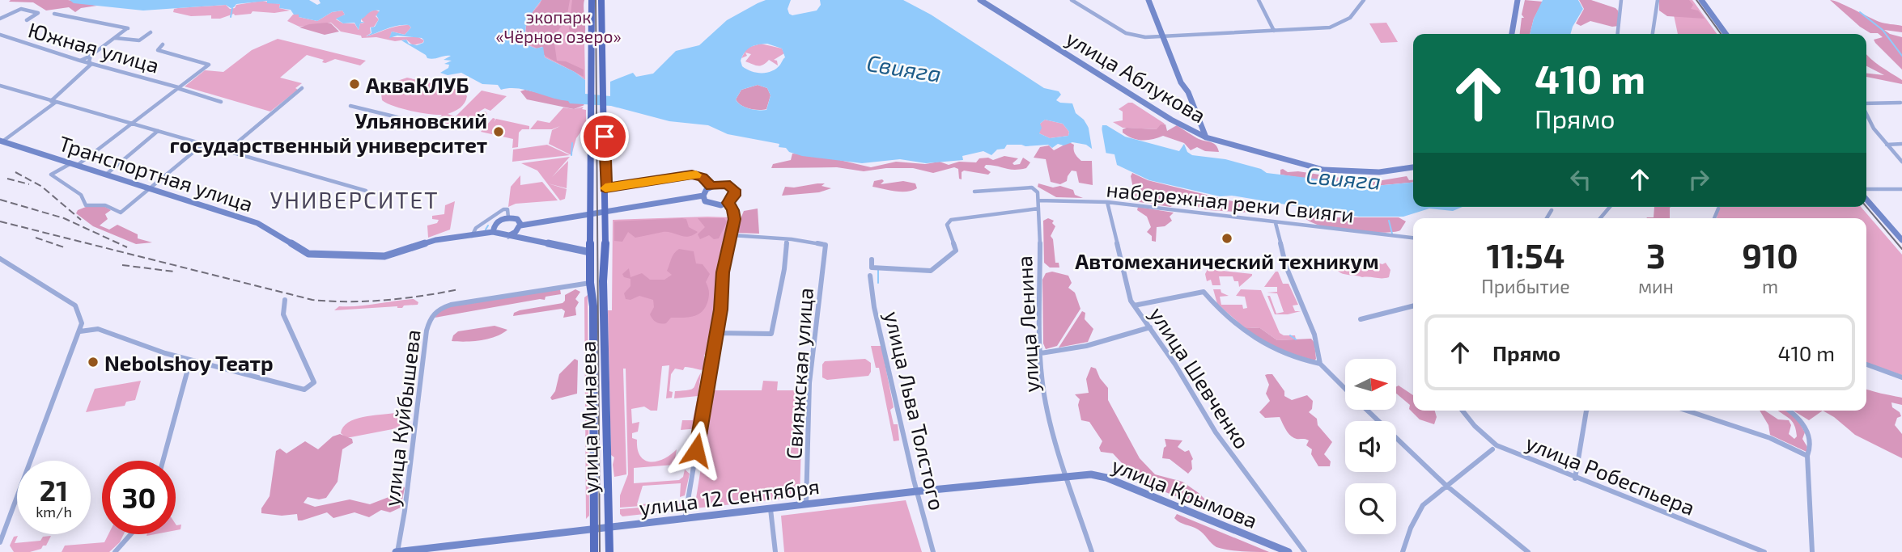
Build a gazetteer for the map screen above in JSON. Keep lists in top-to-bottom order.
{
  "streets": {
    "main road": ["улица Минаева"],
    "street": [
      "Южная улица",
      "улица Аблукова",
      "Транспортная улица",
      "набережная реки Свияги",
      "улица Ленина",
      "Свияжская улица",
      "улица Шевченко",
      "улица Льва Толстого",
      "улица Куйбышева",
      "улица Робеспьера",
      "улица Крымова",
      "улица 12 Сентября"
    ]
  },
  "crossings": [
    ["набережная реки Свияги", "улица Ленина"],
    ["набережная реки Свияги", "улица Шевченко"],
    ["улица Ленина", "улица Крымова"],
    ["улица Ленина", "улица 12 Сентября"],
    ["Свияжская улица", "улица 12 Сентября"],
    ["улица Льва Толстого", "улица 12 Сентября"],
    ["улица Минаева", "улица Куйбышева"],
    ["улица Минаева", "улица 12 Сентября"],
    ["улица Куйбышева", "улица 12 Сентября"],
    ["улица Крымова", "улица 12 Сентября"]
  ],
  "districts": ["УНИВЕРСИТЕТ"],
  "water": ["Свияга"],
  "parks": ["экопарк «Чёрное озеро»"],
  "places": [
    "АкваКЛУБ",
    "Ульяновский государственный университет",
    "Автомеханический техникум",
    "Nebolshoy Театр"
  ],
  "north": "right",
  "page": {
    "turn": ["410 m", "Прямо"],
    "eta": [
      "11:54",
      "Прибытие",
      "3",
      "мин",
      "910",
      "m"
    ],
    "list": [
      {
        "name": "Прямо",
        "value": "410 m"
      }
    ],
    "speed": "21 km/h",
    "limit": "30"
  }
}
